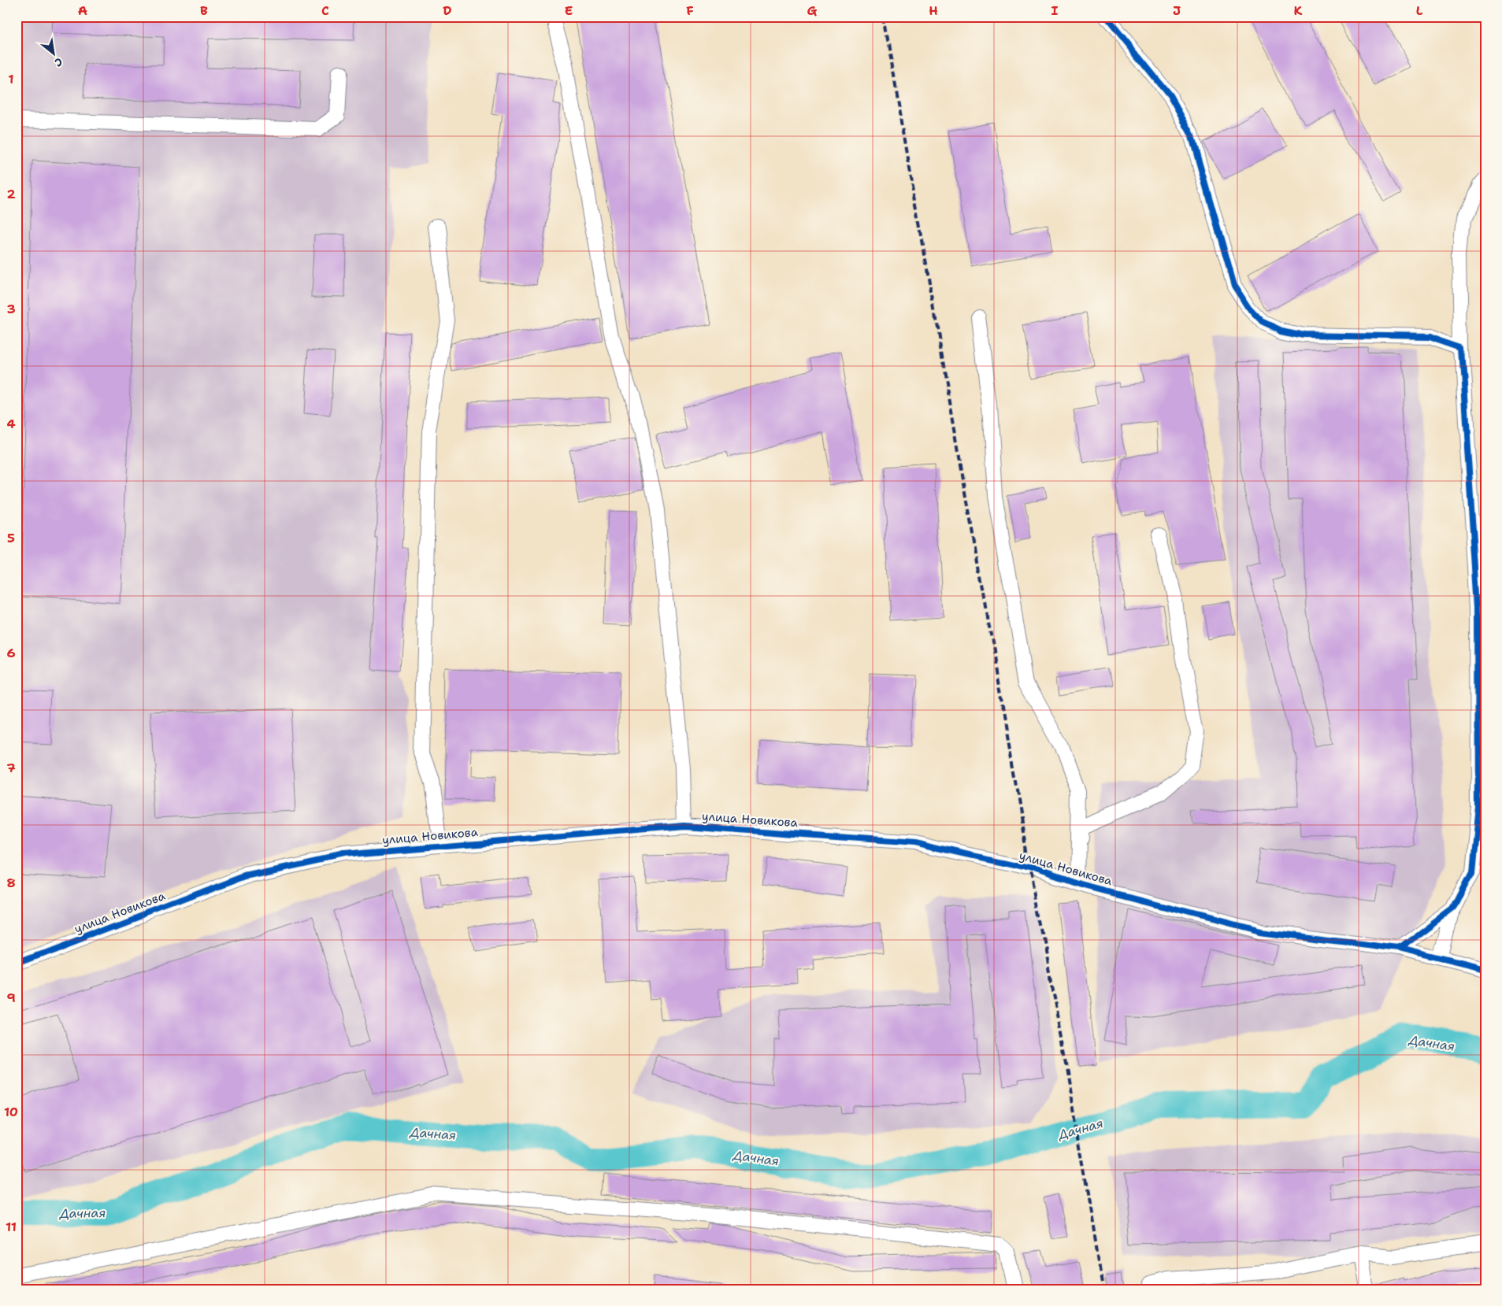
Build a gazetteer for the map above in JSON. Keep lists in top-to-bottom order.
{
  "streets": {
    "street": ["улица Новикова"]
  },
  "water": ["Дачная"],
  "north": "bottom right",
  "grid": {
    "columns": [
      "A",
      "B",
      "C",
      "D",
      "E",
      "F",
      "G",
      "H",
      "I",
      "J",
      "K",
      "L"
    ],
    "rows": [
      "1",
      "2",
      "3",
      "4",
      "5",
      "6",
      "7",
      "8",
      "9",
      "10",
      "11"
    ]
  }
}
